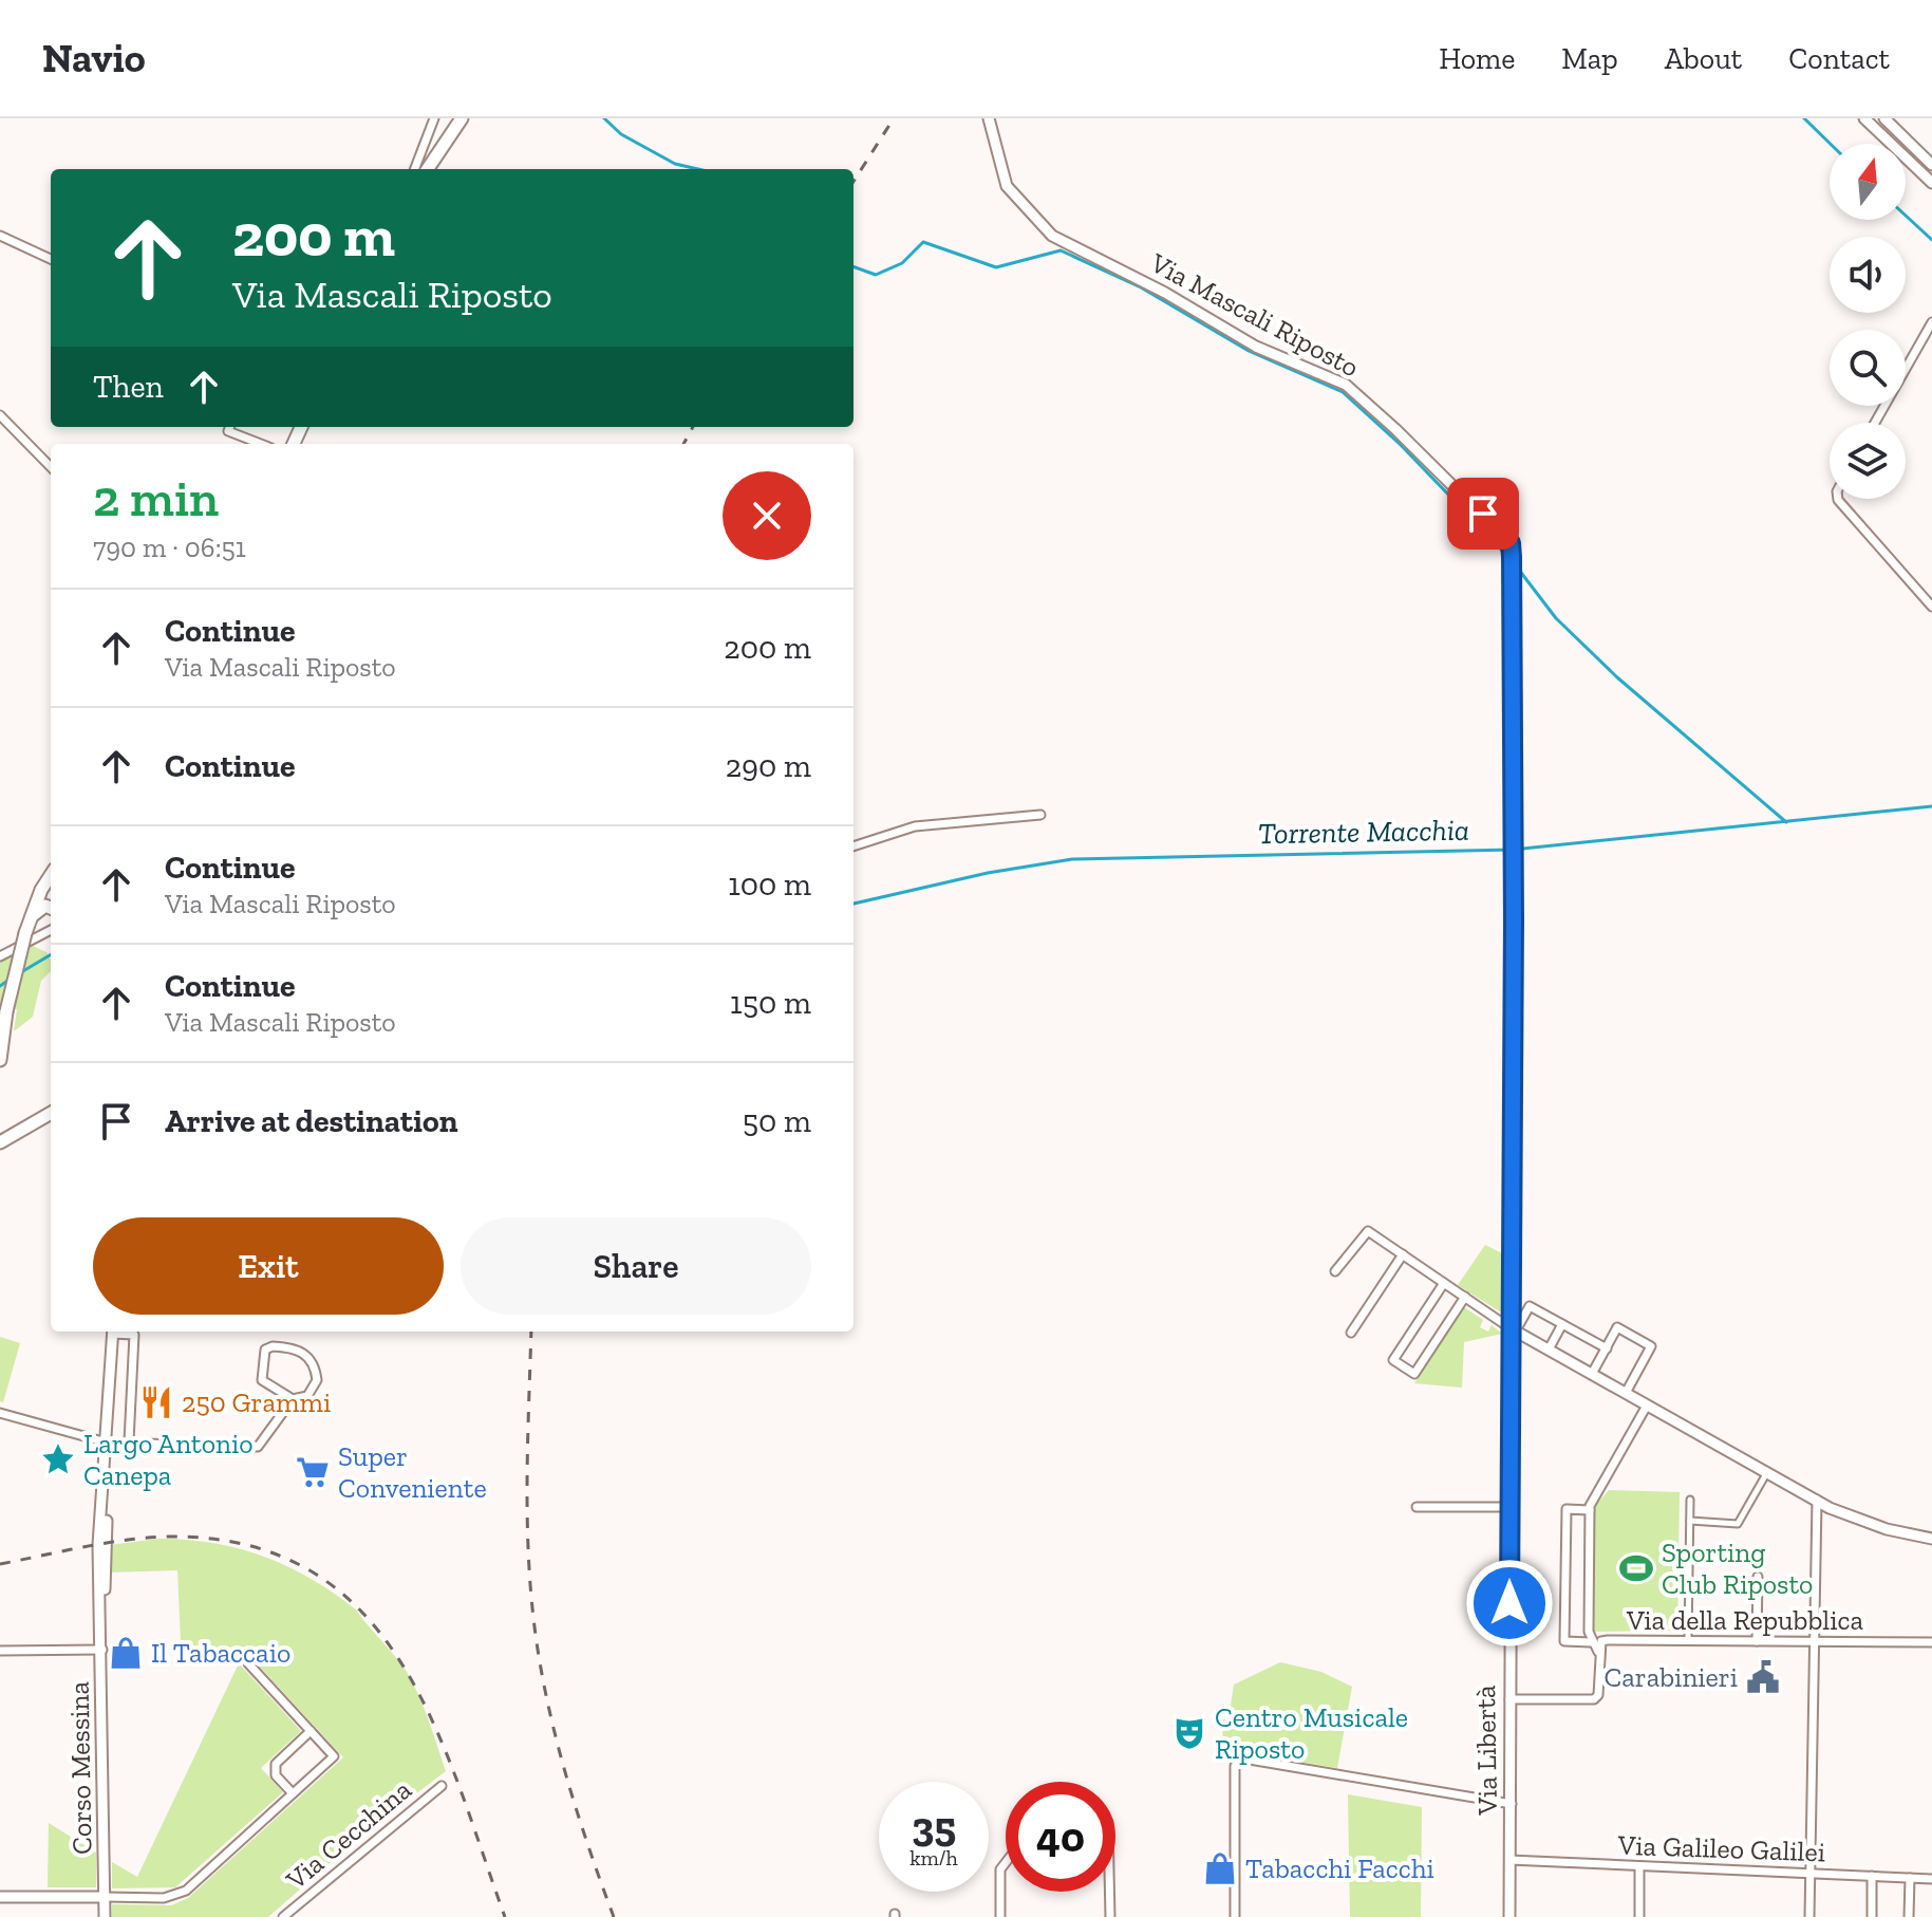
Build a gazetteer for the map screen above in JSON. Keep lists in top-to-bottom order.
{
  "streets": {
    "street": [
      "Via Mascali Riposto",
      "Via della Repubblica",
      "Via Libertà",
      "Corso Messina",
      "Via Cecchina",
      "Via Galileo Galilei"
    ]
  },
  "crossings": [
    ["Via Mascali Riposto", "Via Libertà"],
    ["Via della Repubblica", "Via Libertà"],
    ["Via Libertà", "Via Galileo Galilei"]
  ],
  "water": ["Torrente Macchia"],
  "places": {
    "restaurant": ["250 Grammi"],
    "place": ["Largo Antonio Canepa"],
    "supermarket": ["Super Conveniente"],
    "sports": ["Sporting Club Riposto"],
    "shop": ["Il Tabaccaio", "Tabacchi Facchi"],
    "public building": ["Carabinieri"],
    "theatre": ["Centro Musicale Riposto"]
  },
  "north": "top",
  "page": {
    "header": "Navio",
    "nav": [
      "Home",
      "Map",
      "About",
      "Contact"
    ],
    "turn": ["200 m", "Via Mascali Riposto"],
    "then": "Then",
    "heading": ["2 min", "790 m · 06:51"],
    "list": [
      {
        "name": "Continue",
        "note": "Via Mascali Riposto",
        "value": "200 m"
      },
      {
        "name": "Continue",
        "value": "290 m"
      },
      {
        "name": "Continue",
        "note": "Via Mascali Riposto",
        "value": "100 m"
      },
      {
        "name": "Continue",
        "note": "Via Mascali Riposto",
        "value": "150 m"
      },
      {
        "name": "Arrive at destination",
        "value": "50 m"
      }
    ],
    "buttons": ["Exit", "Share"],
    "speed": "35 km/h",
    "limit": "40"
  }
}
